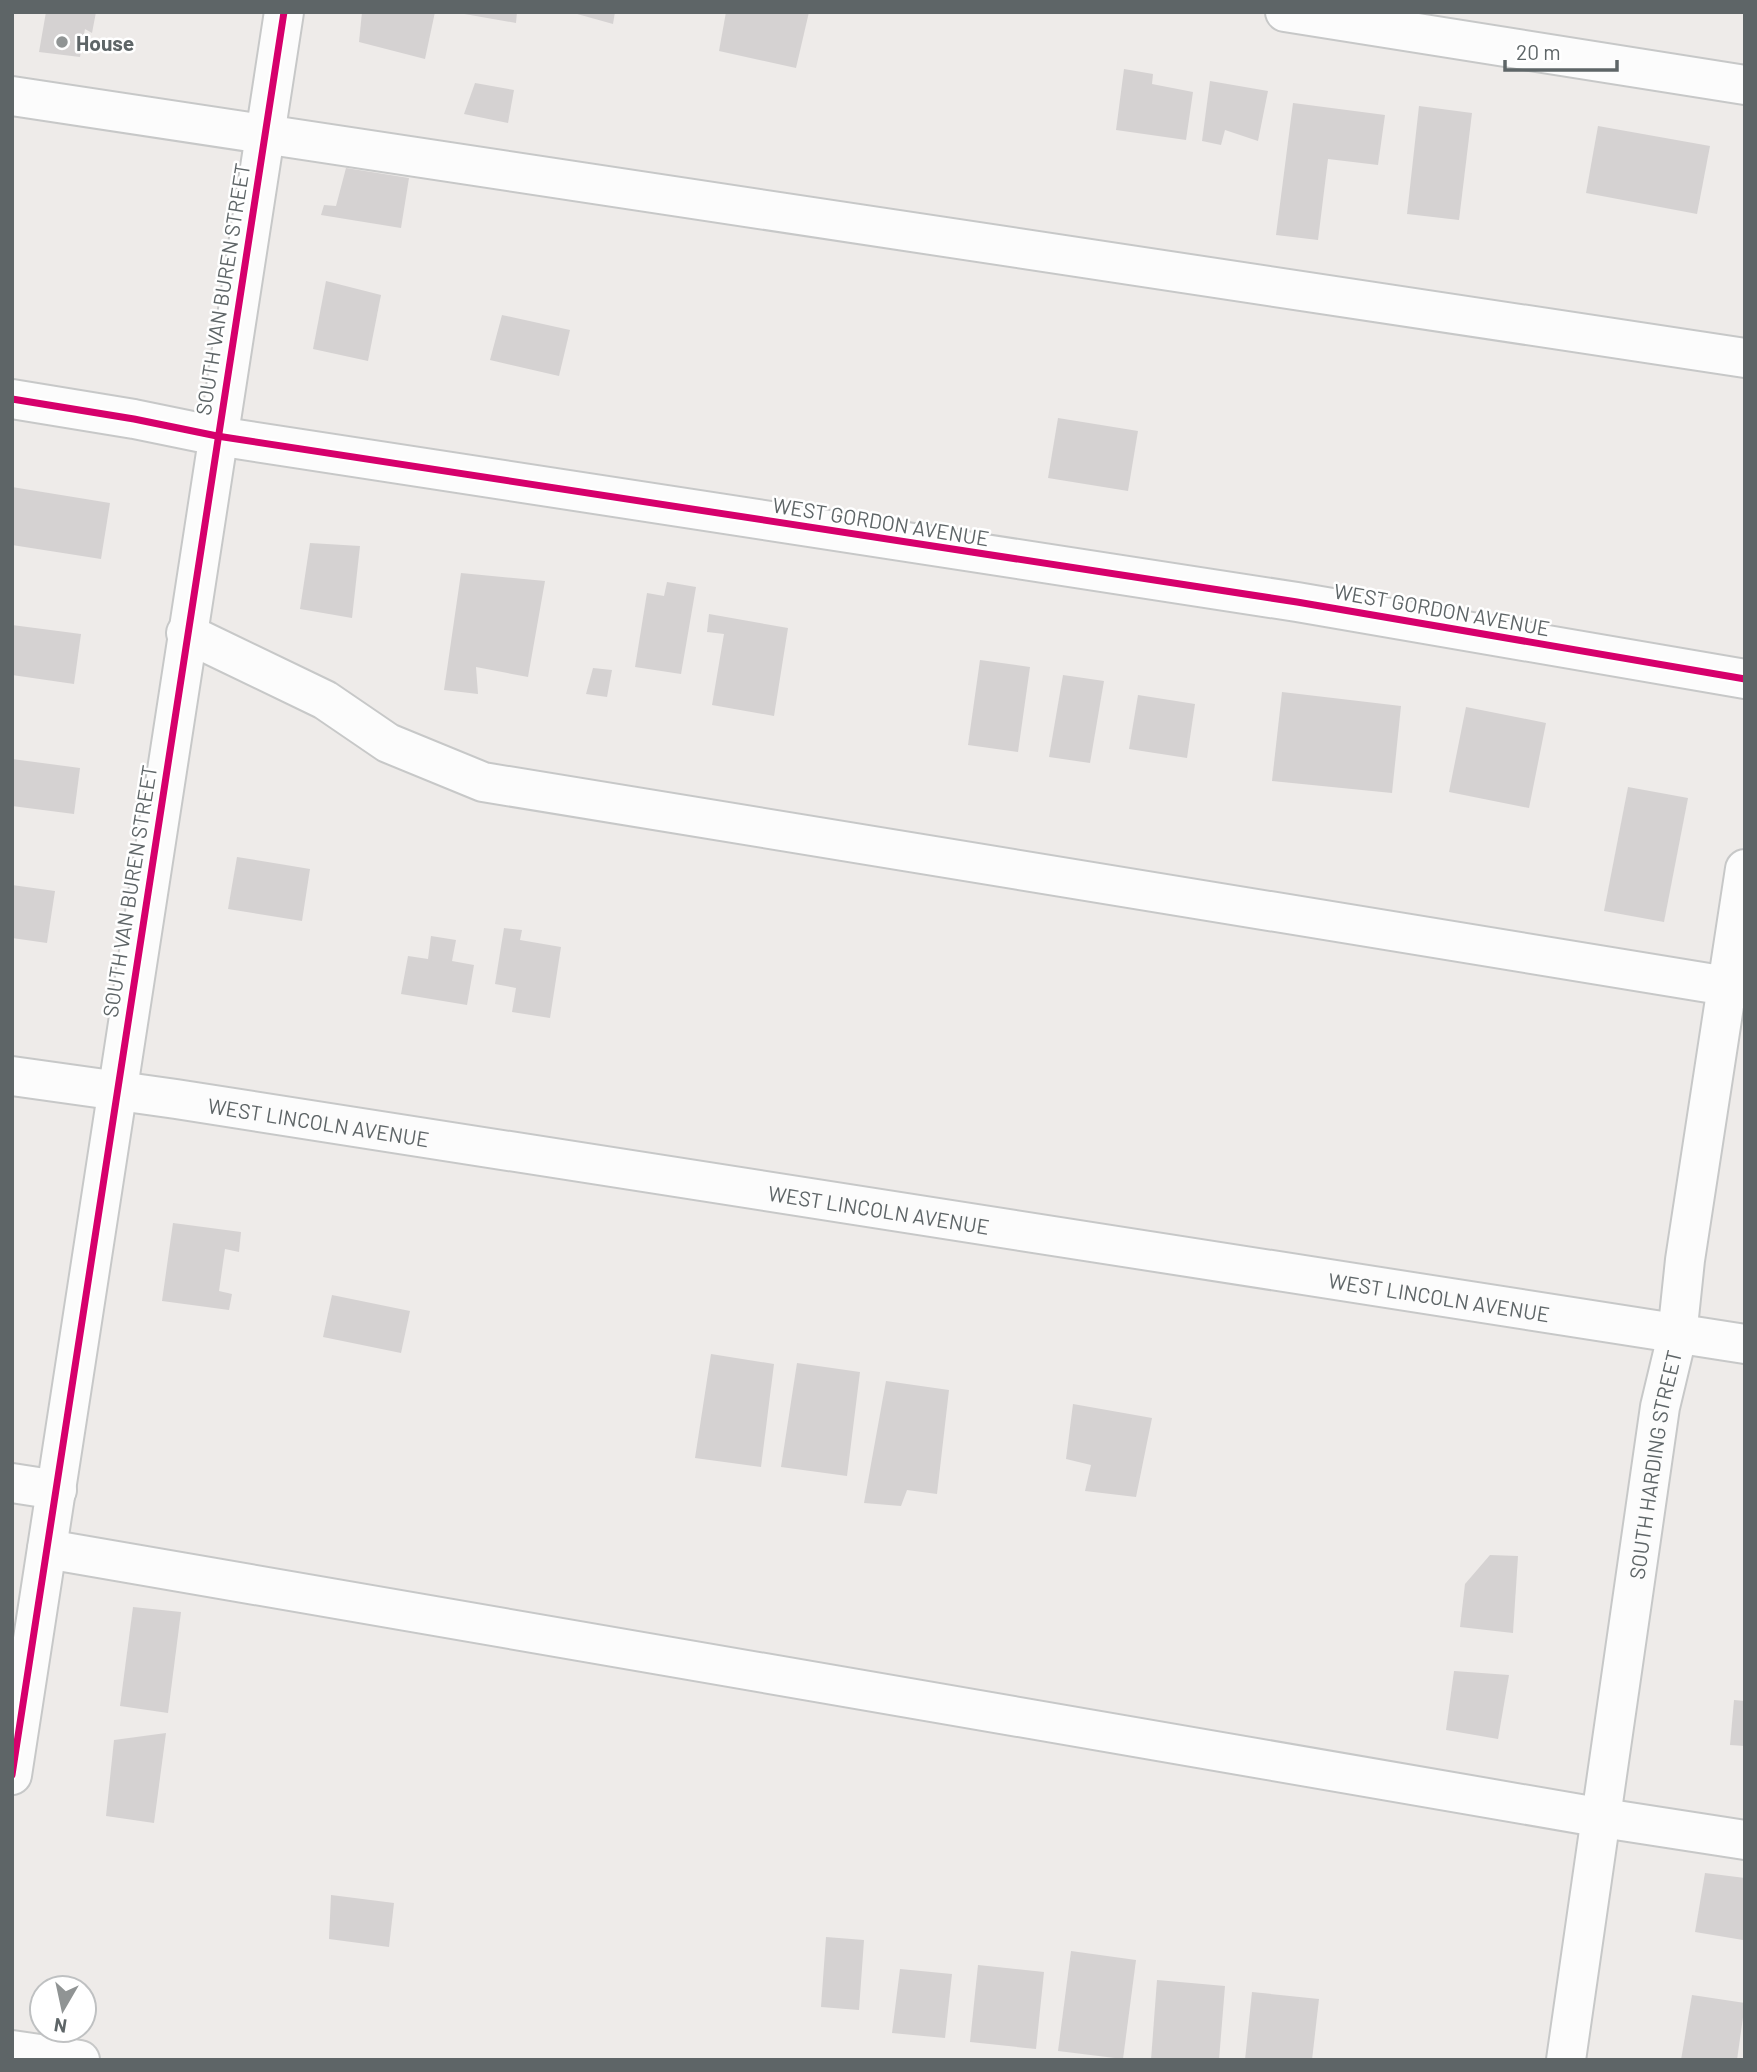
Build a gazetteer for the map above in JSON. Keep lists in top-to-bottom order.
{
  "streets": {
    "street": [
      "SOUTH VAN BUREN STREET",
      "WEST GORDON AVENUE",
      "WEST LINCOLN AVENUE",
      "SOUTH HARDING STREET"
    ]
  },
  "crossings": [
    ["SOUTH VAN BUREN STREET", "WEST GORDON AVENUE"],
    ["SOUTH VAN BUREN STREET", "WEST LINCOLN AVENUE"],
    ["WEST LINCOLN AVENUE", "SOUTH HARDING STREET"]
  ],
  "places": ["House"],
  "scale_bar": "20 m",
  "north": "bottom"
}
